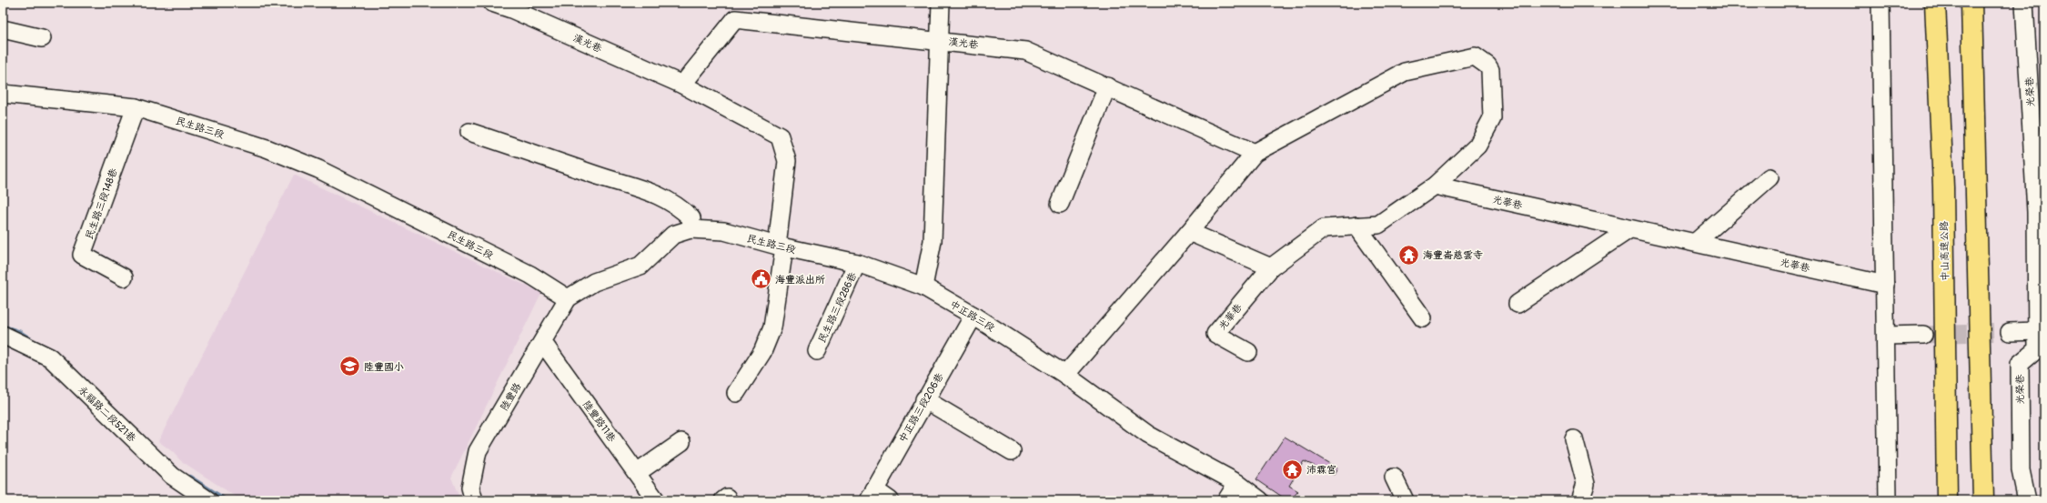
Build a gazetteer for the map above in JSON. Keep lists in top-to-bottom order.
{
  "streets": {
    "highway": ["中山高速公路"],
    "street": [
      "漢光巷",
      "光榮巷",
      "民生路三段",
      "光華巷",
      "民生路三段148巷",
      "民生路三段286巷",
      "中正路三段",
      "陸豐路",
      "中正路三段206巷",
      "永福路二段521巷",
      "陸豐路11巷"
    ]
  },
  "crossings": [
    ["漢光巷", "民生路三段"],
    ["民生路三段", "民生路三段148巷"],
    ["民生路三段", "民生路三段286巷"],
    ["民生路三段", "中正路三段"],
    ["民生路三段", "陸豐路"],
    ["中正路三段", "中正路三段206巷"],
    ["陸豐路", "陸豐路11巷"]
  ],
  "places": {
    "temple": ["海豐崙慈雲寺", "沛霖宮"],
    "public building": ["海豐派出所"],
    "school or university": ["陸豐國小"]
  }
}
